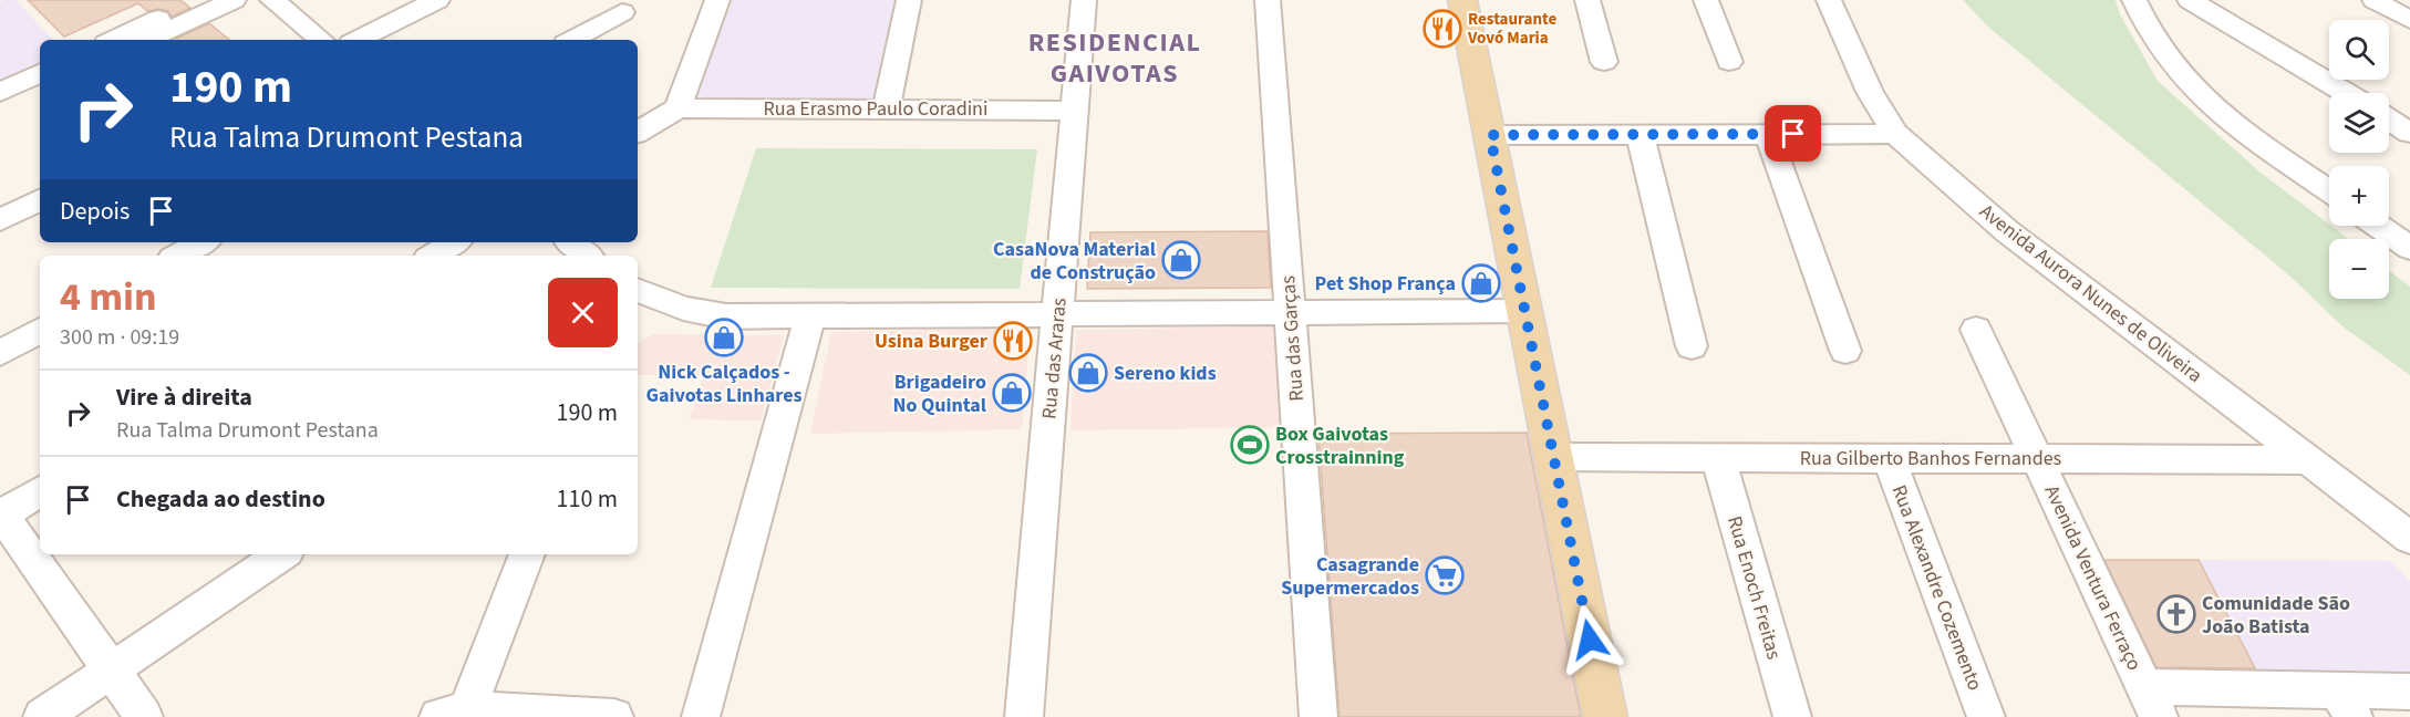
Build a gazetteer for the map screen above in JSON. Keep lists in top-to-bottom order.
{
  "streets": {
    "street": [
      "Rua Erasmo Paulo Coradini",
      "Avenida Aurora Nunes de Oliveira",
      "Rua das Garças",
      "Rua das Araras",
      "Rua Gilberto Banhos Fernandes",
      "Avenida Ventura Ferraço",
      "Rua Enoch Freitas",
      "Rua Alexandre Cozemento"
    ]
  },
  "crossings": [
    ["Rua Erasmo Paulo Coradini", "Rua das Araras"],
    ["Avenida Aurora Nunes de Oliveira", "Rua Gilberto Banhos Fernandes"],
    ["Rua Gilberto Banhos Fernandes", "Avenida Ventura Ferraço"],
    ["Rua Gilberto Banhos Fernandes", "Rua Enoch Freitas"],
    ["Rua Gilberto Banhos Fernandes", "Rua Alexandre Cozemento"]
  ],
  "districts": ["RESIDENCIAL GAIVOTAS"],
  "places": {
    "restaurant": ["Restaurante Vovó Maria", "Usina Burger"],
    "shop": [
      "CasaNova Material de Construção",
      "Pet Shop França",
      "Nick Calçados - Gaivotas Linhares",
      "Sereno kids",
      "Brigadeiro No Quintal"
    ],
    "sports": ["Box Gaivotas Crosstrainning"],
    "supermarket": ["Casagrande Supermercados"],
    "church": ["Comunidade São João Batista"]
  },
  "page": {
    "map_buttons": ["+", "−"],
    "turn": ["190 m", "Rua Talma Drumont Pestana"],
    "then": "Depois",
    "heading": ["4 min", "300 m · 09:19"],
    "list": [
      {
        "name": "Vire à direita",
        "note": "Rua Talma Drumont Pestana",
        "value": "190 m"
      },
      {
        "name": "Chegada ao destino",
        "value": "110 m"
      }
    ]
  }
}
